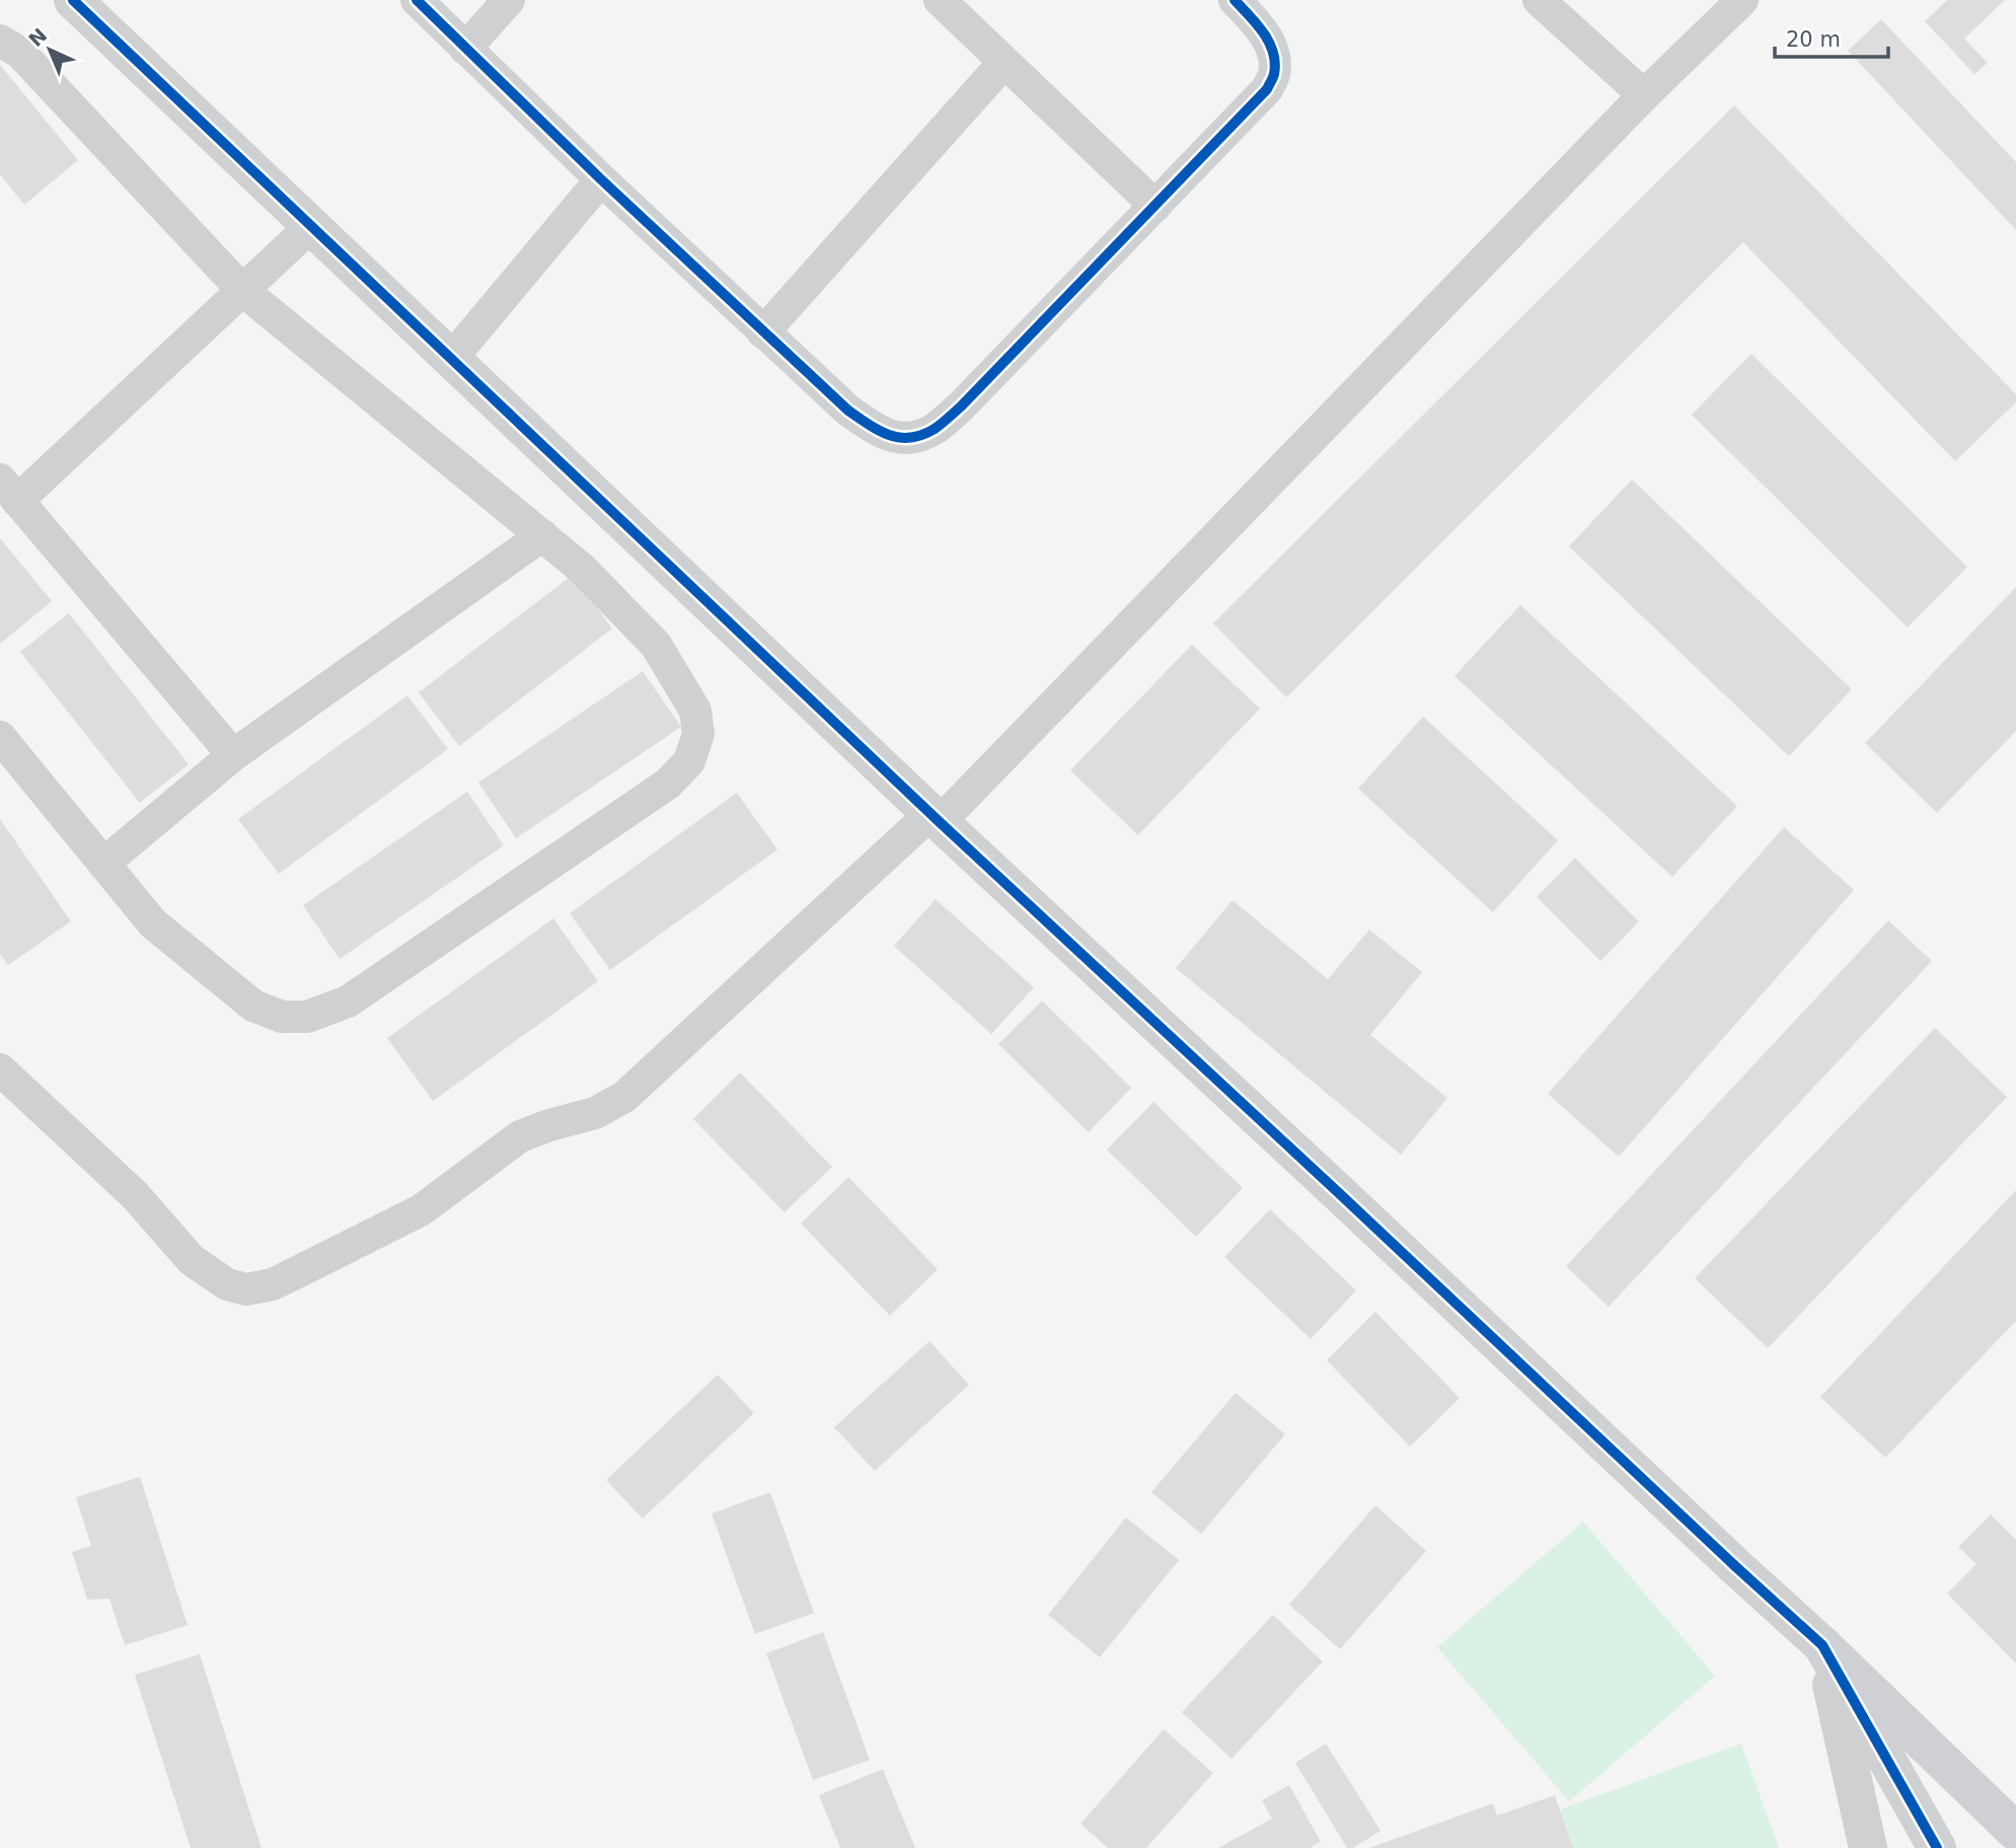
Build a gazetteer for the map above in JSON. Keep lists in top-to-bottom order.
{
  "scale_bar": "20 m",
  "north": "top left"
}
